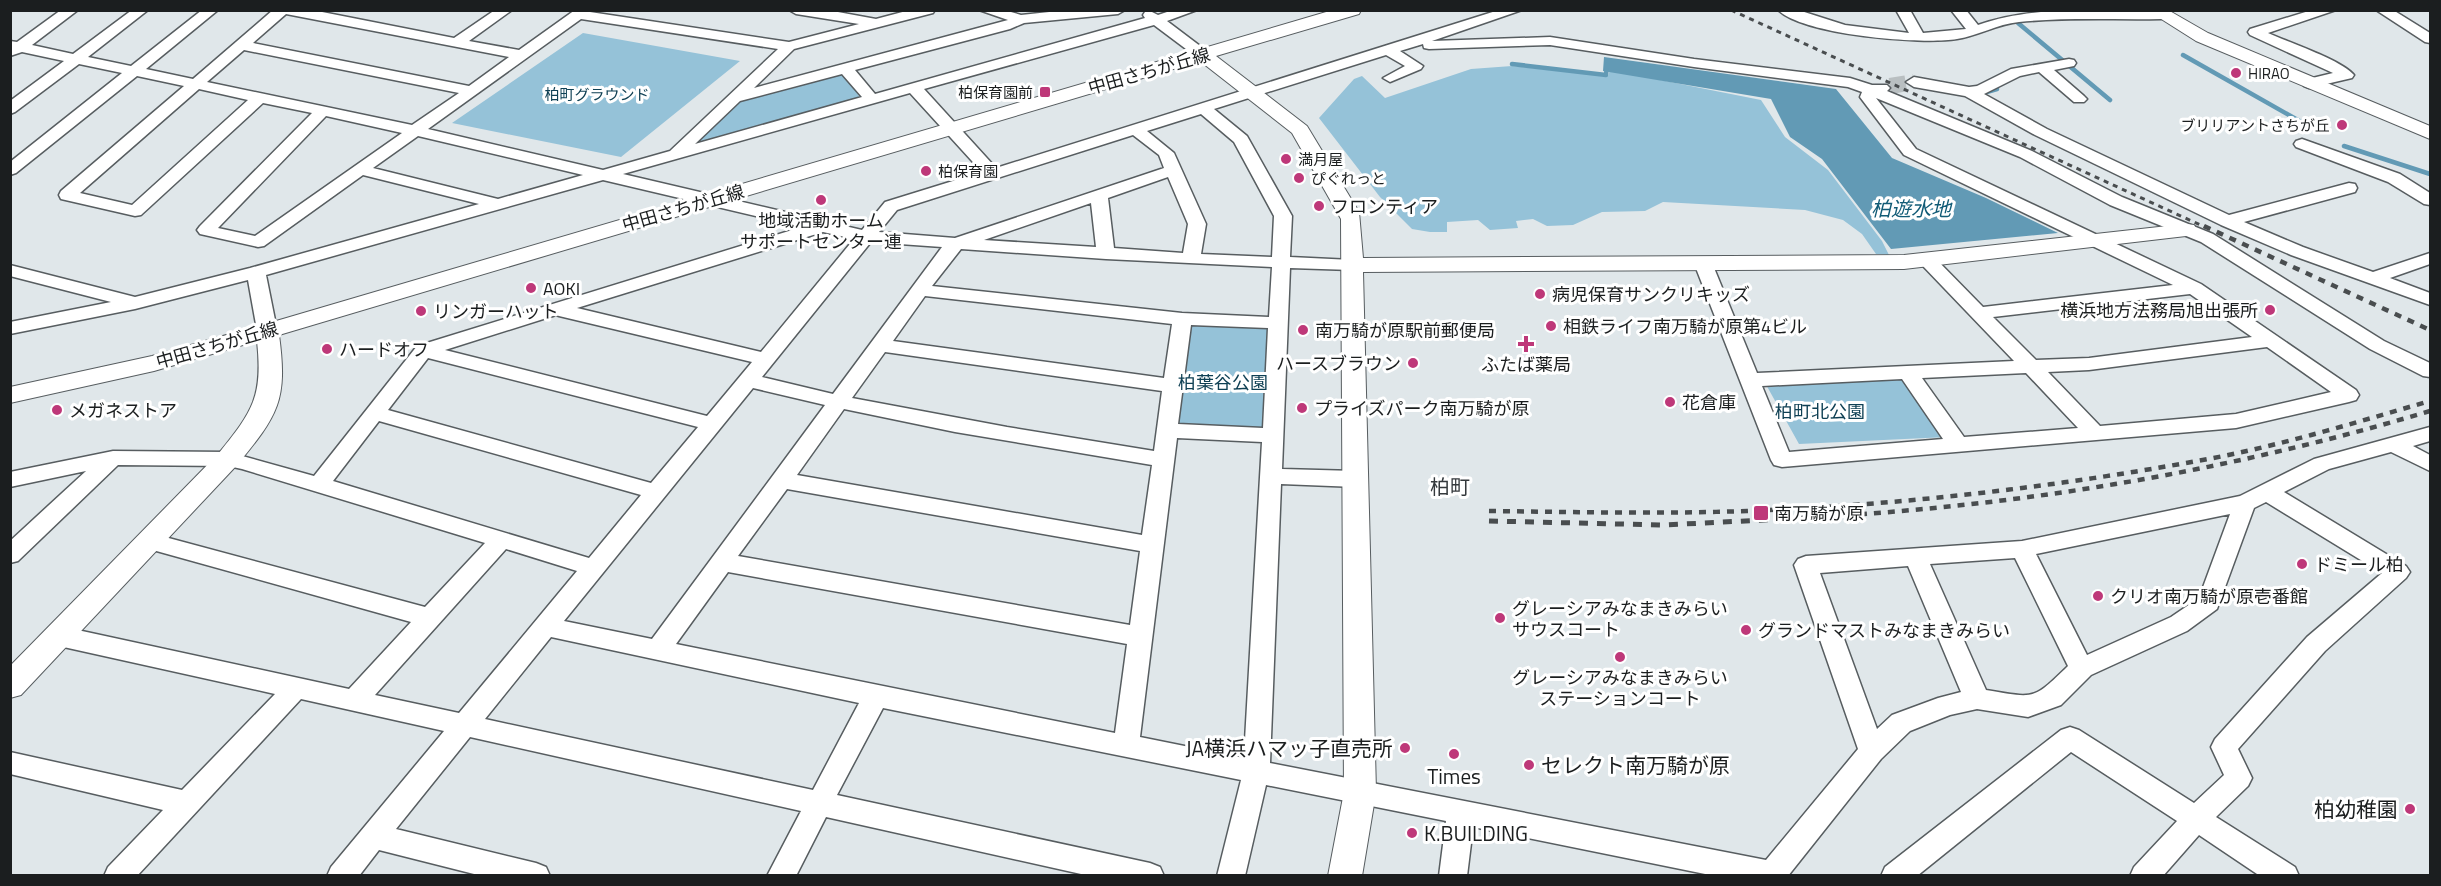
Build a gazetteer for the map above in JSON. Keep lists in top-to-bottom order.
{
  "streets": {
    "street": ["中田さちが丘線"]
  },
  "districts": ["柏町"],
  "water": ["柏遊水地"],
  "parks": ["柏町グラウンド", "柏葉谷公園", "柏町北公園"],
  "places": {
    "other": [
      "HIRAO",
      "ブリリアントさちが丘",
      "満月屋",
      "柏保育園",
      "ぴぐれっと",
      "地域活動ホーム サポートセンター連",
      "フロンティア",
      "AOKI",
      "病児保育サンクリキッズ",
      "横浜地方法務局旭出張所",
      "リンガーハット",
      "相鉄ライフ南万騎が原第4ビル",
      "南万騎が原駅前郵便局",
      "ハードオフ",
      "ハースブラウン",
      "花倉庫",
      "プライズパーク南万騎が原",
      "メガネストア",
      "ドミール柏",
      "クリオ南万騎が原壱番館",
      "グレーシアみなまきみらい サウスコート",
      "グランドマストみなまきみらい",
      "グレーシアみなまきみらい ステーションコート",
      "JA横浜ハマッ子直売所",
      "Times",
      "セレクト南万騎が原",
      "柏幼稚園",
      "K.BUILDING"
    ],
    "transit": ["柏保育園前", "南万騎が原"],
    "health": ["ふたば薬局"]
  }
}
